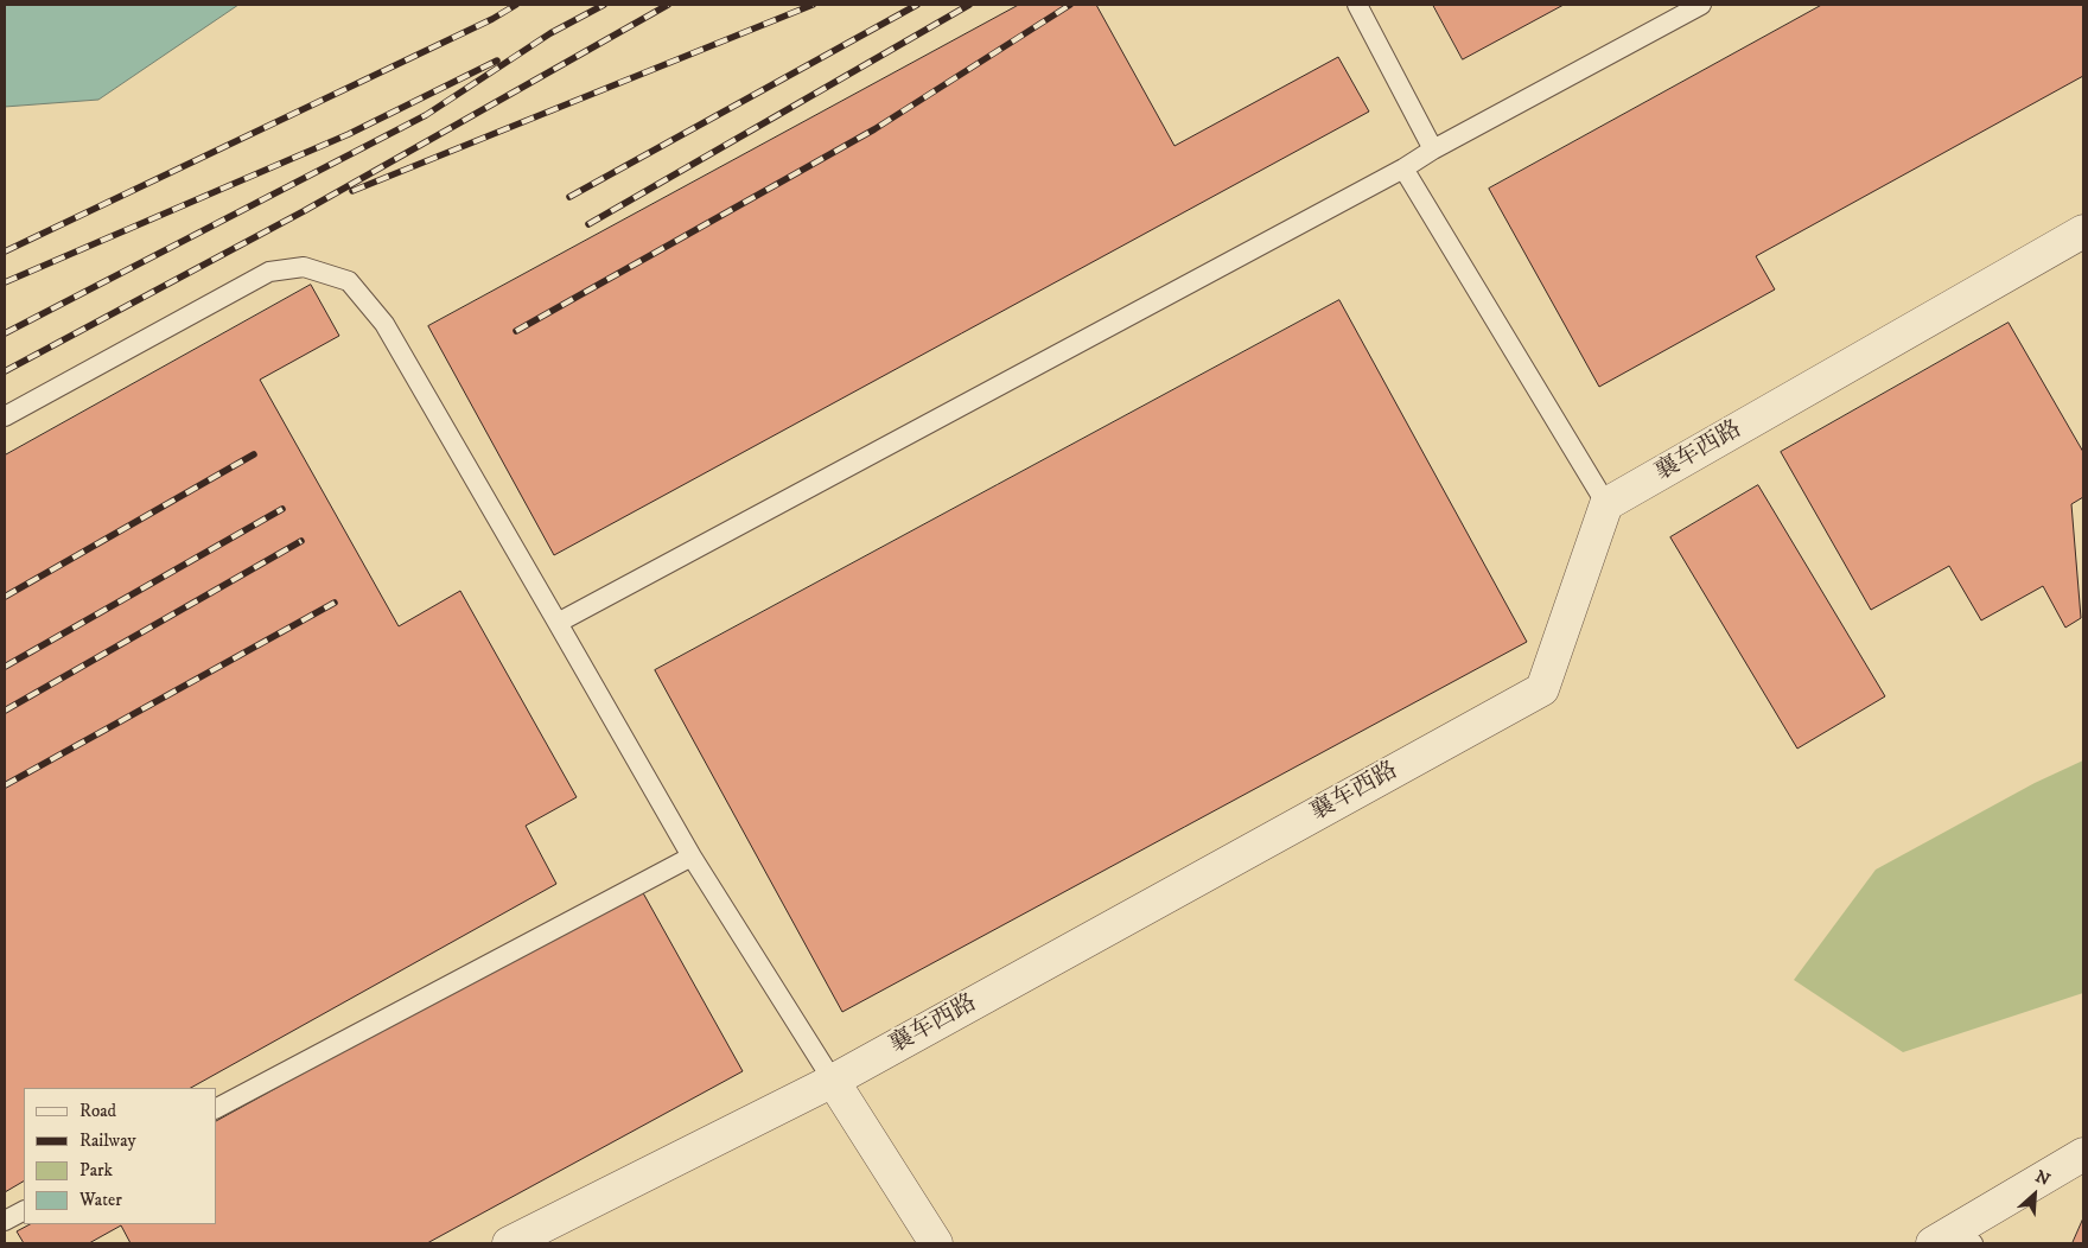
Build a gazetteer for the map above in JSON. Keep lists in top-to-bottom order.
{
  "streets": {
    "street": ["襄车西路"]
  },
  "legend": [
    "Road",
    "Railway",
    "Park",
    "Water"
  ],
  "north": "top right"
}
